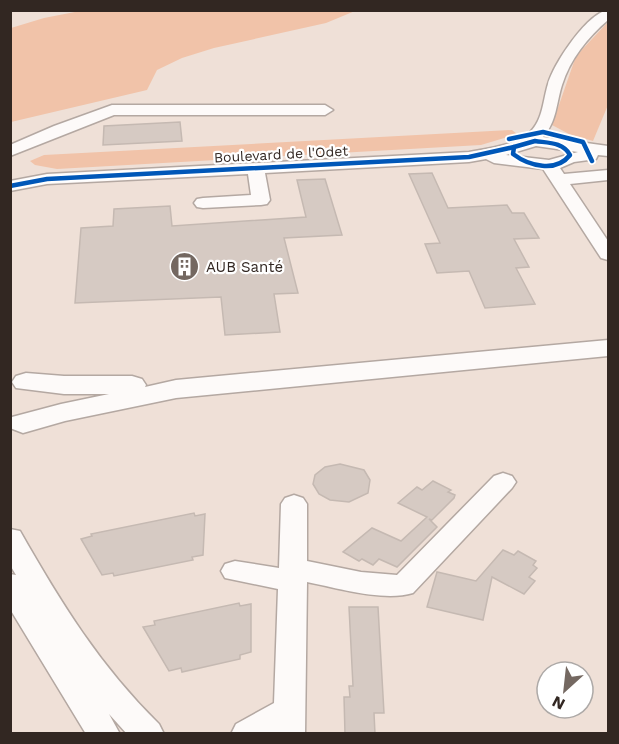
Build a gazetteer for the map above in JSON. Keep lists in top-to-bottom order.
{
  "streets": {
    "street": ["Boulevard de l'Odet"]
  },
  "places": {
    "building": ["AUB Santé"]
  },
  "north": "bottom left"
}
